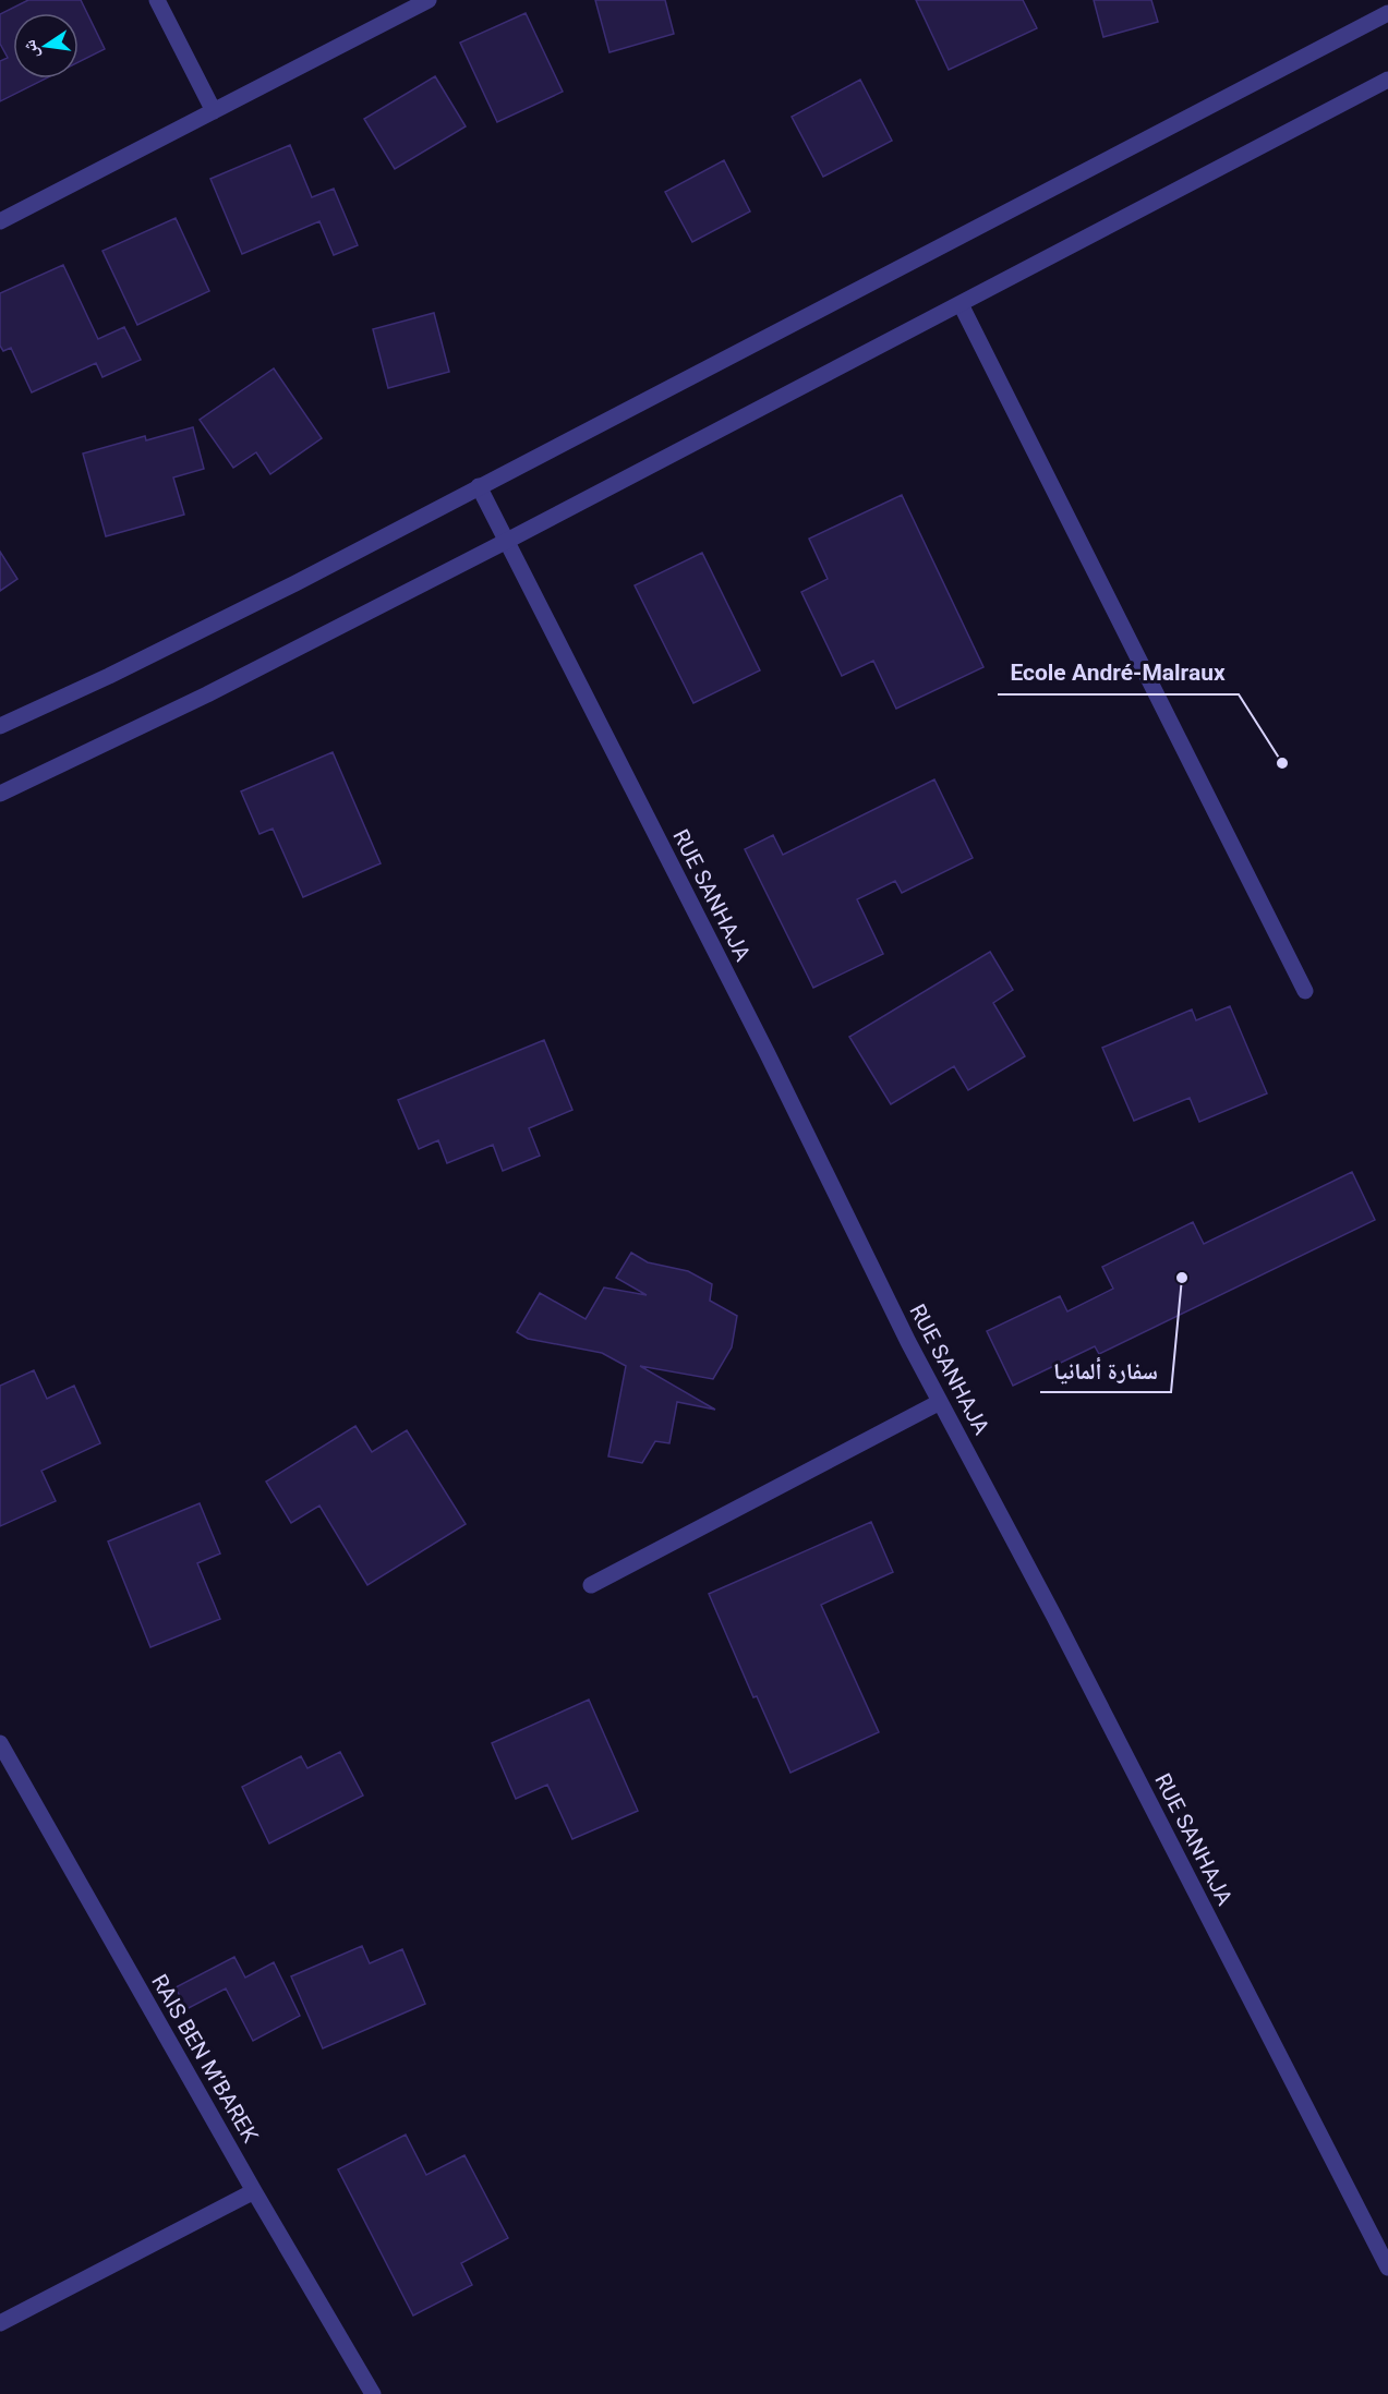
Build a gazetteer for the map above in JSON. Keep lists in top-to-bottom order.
{
  "streets": {
    "street": ["RUE SANHAJA", "RAIS BEN M’BAREK"]
  },
  "places": ["Ecole André-Malraux", "سفارة ألمانيا"],
  "north": "left"
}
